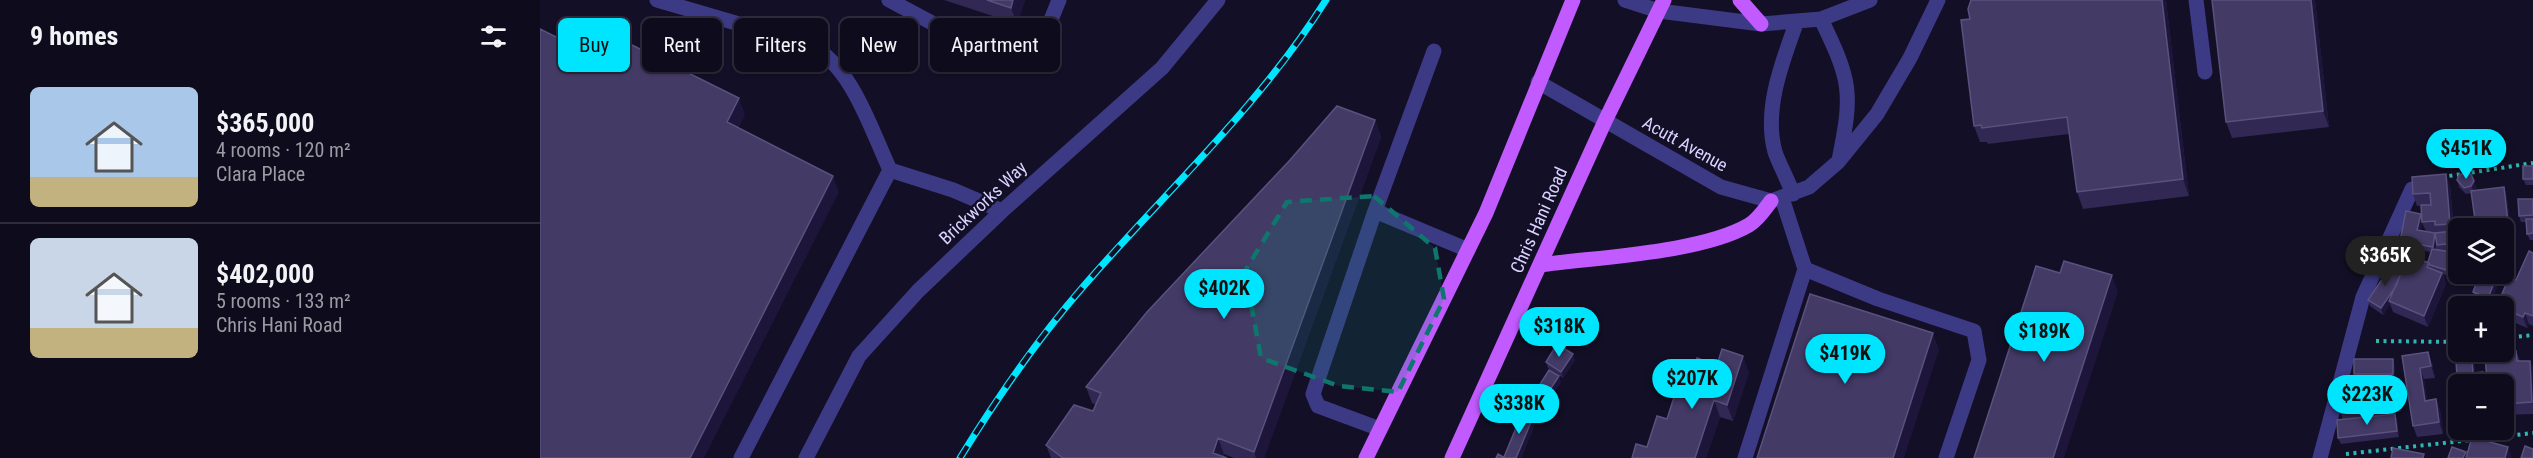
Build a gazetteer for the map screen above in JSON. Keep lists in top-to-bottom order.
{
  "streets": {
    "main road": ["Chris Hani Road"],
    "street": ["Acutt Avenue", "Brickworks Way"]
  },
  "crossings": [
    ["Acutt Avenue", "Chris Hani Road"]
  ],
  "page": {
    "heading": "9 homes",
    "chip": [
      "Buy",
      "Rent",
      "Filters",
      "New",
      "Apartment"
    ],
    "list": [
      {
        "name": "$365,000",
        "note": "4 rooms · 120 m² · Clara Place"
      },
      {
        "name": "$402,000",
        "note": "5 rooms · 133 m² · Chris Hani Road"
      }
    ],
    "price": [
      "$451K",
      "$365K",
      "$402K",
      "$318K",
      "$189K",
      "$419K",
      "$207K",
      "$223K",
      "$338K"
    ],
    "map_buttons": ["+", "−"]
  }
}
